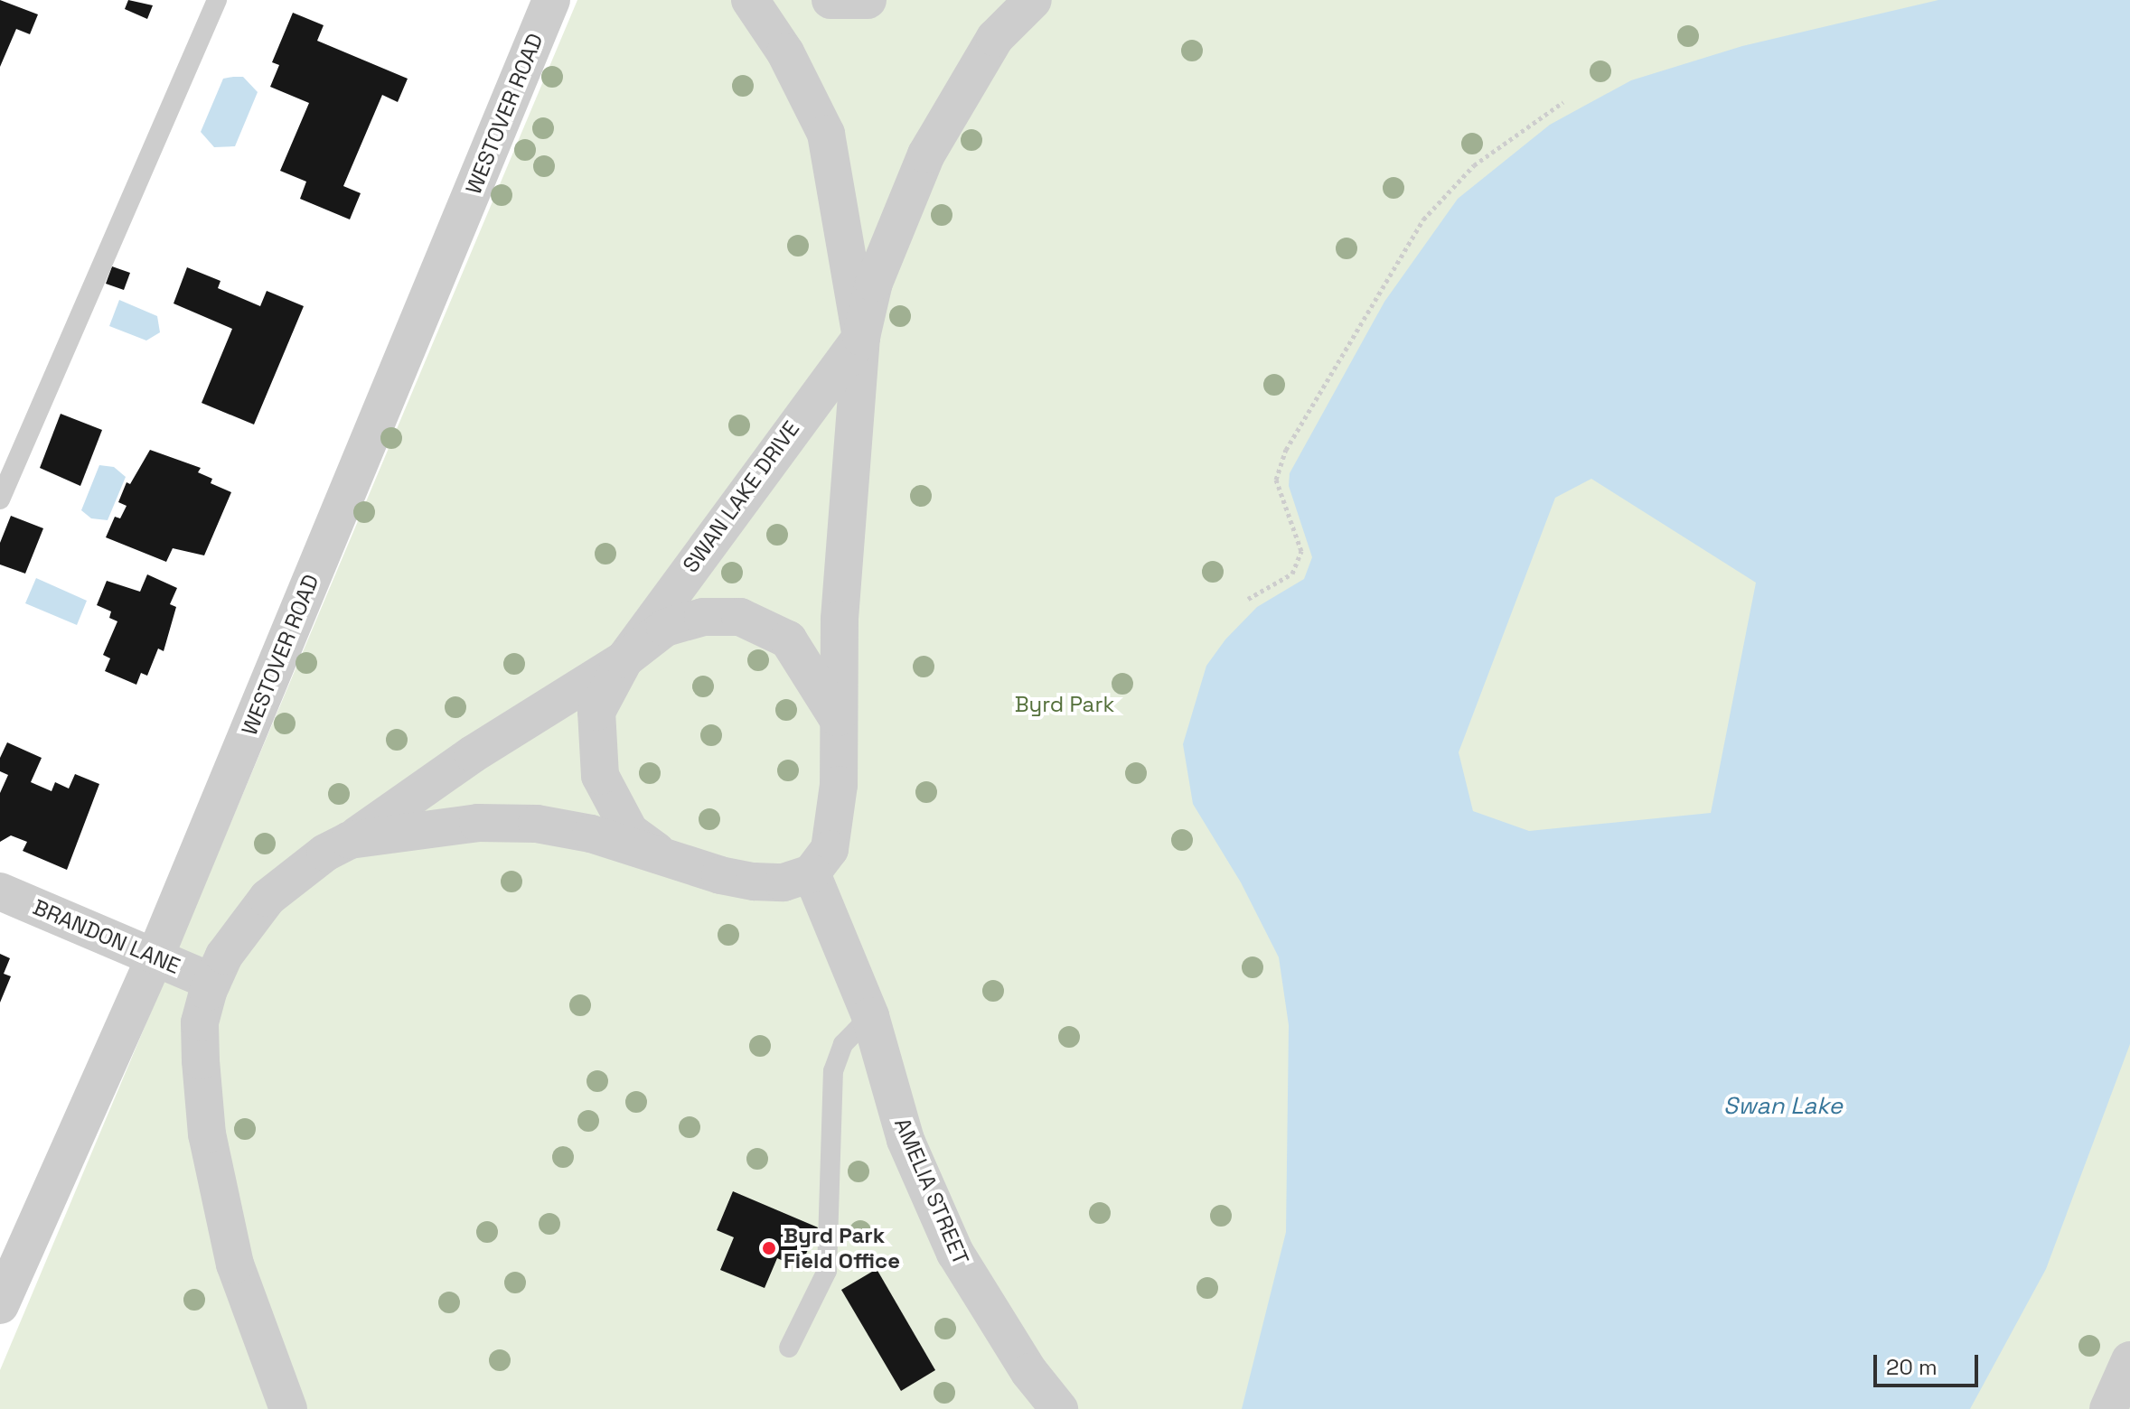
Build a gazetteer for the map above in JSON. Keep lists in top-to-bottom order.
{
  "streets": {
    "street": [
      "WESTOVER ROAD",
      "SWAN LAKE DRIVE",
      "BRANDON LANE",
      "AMELIA STREET"
    ]
  },
  "crossings": [
    ["WESTOVER ROAD", "BRANDON LANE"],
    ["SWAN LAKE DRIVE", "BRANDON LANE"],
    ["SWAN LAKE DRIVE", "AMELIA STREET"]
  ],
  "water": ["Swan Lake"],
  "parks": ["Byrd Park"],
  "places": ["Byrd Park Field Office"],
  "scale_bar": "20 m"
}
